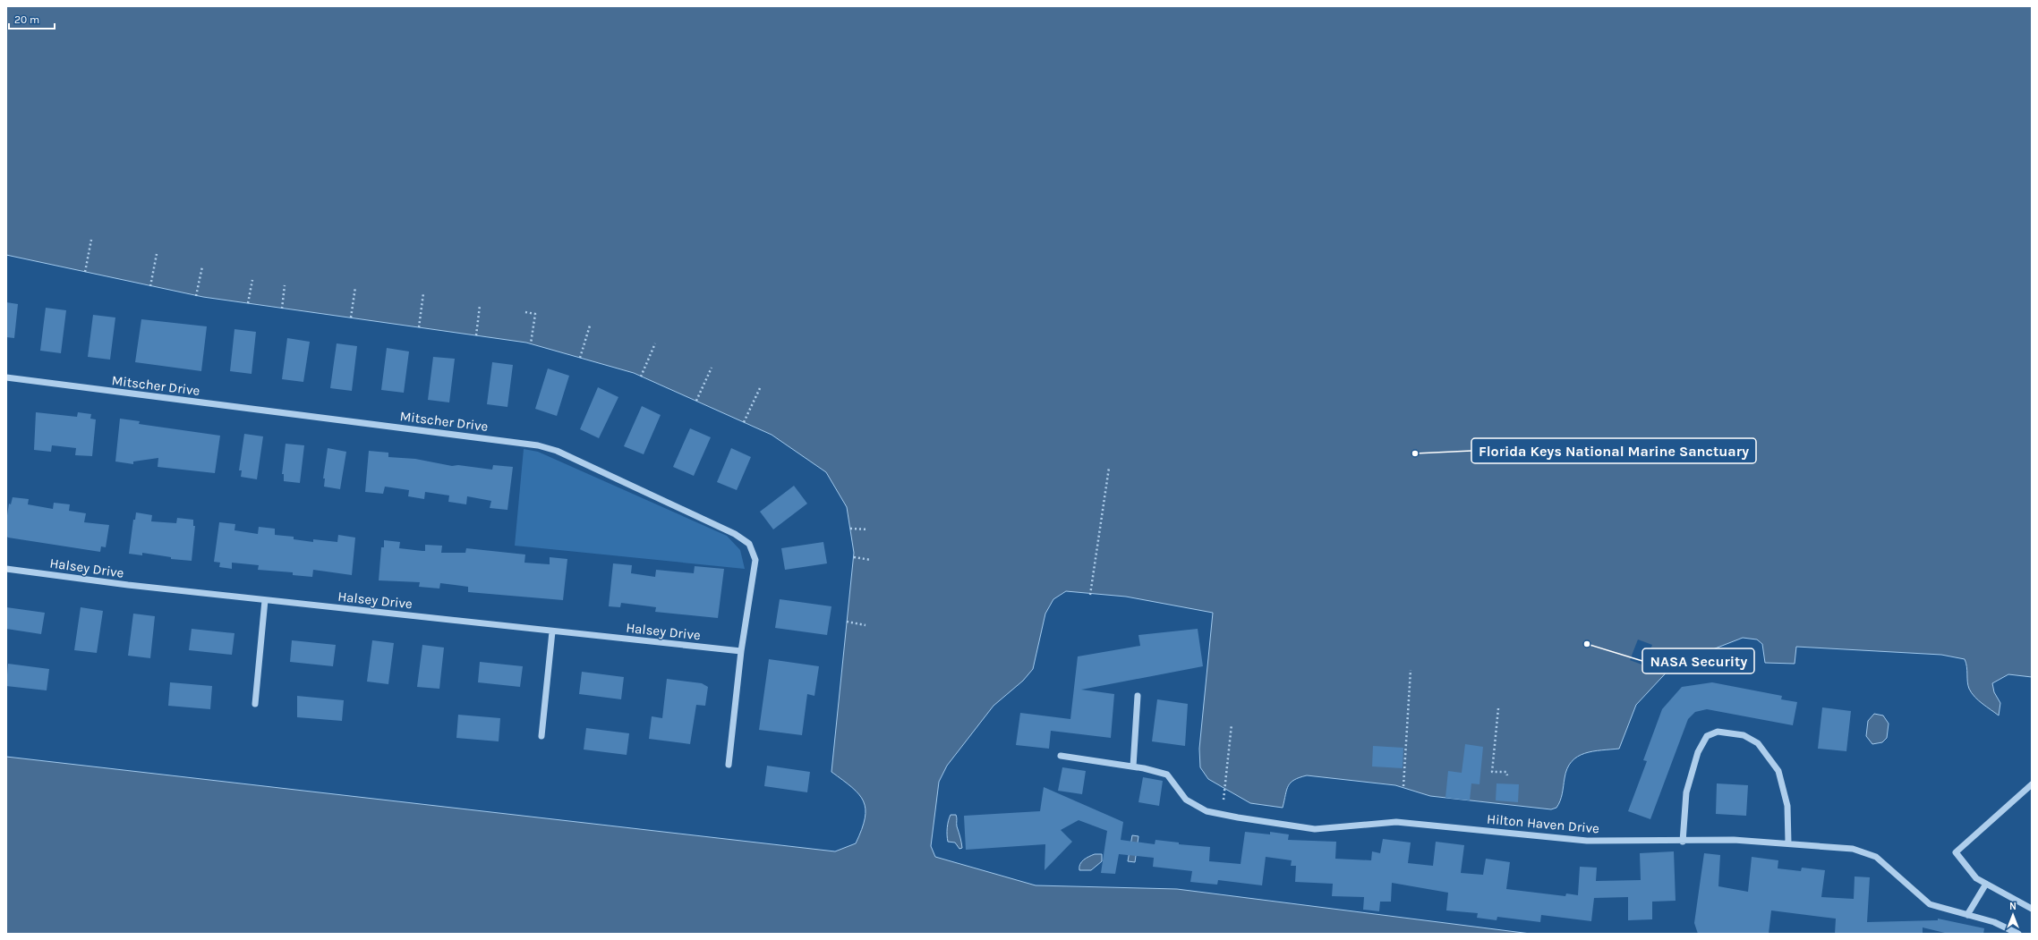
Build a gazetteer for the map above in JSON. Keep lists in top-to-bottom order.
{
  "streets": {
    "street": ["Mitscher Drive", "Halsey Drive", "Hilton Haven Drive"]
  },
  "crossings": [
    ["Mitscher Drive", "Halsey Drive"]
  ],
  "places": ["Florida Keys National Marine Sanctuary", "NASA Security"],
  "scale_bar": "20 m",
  "north": "top"
}
